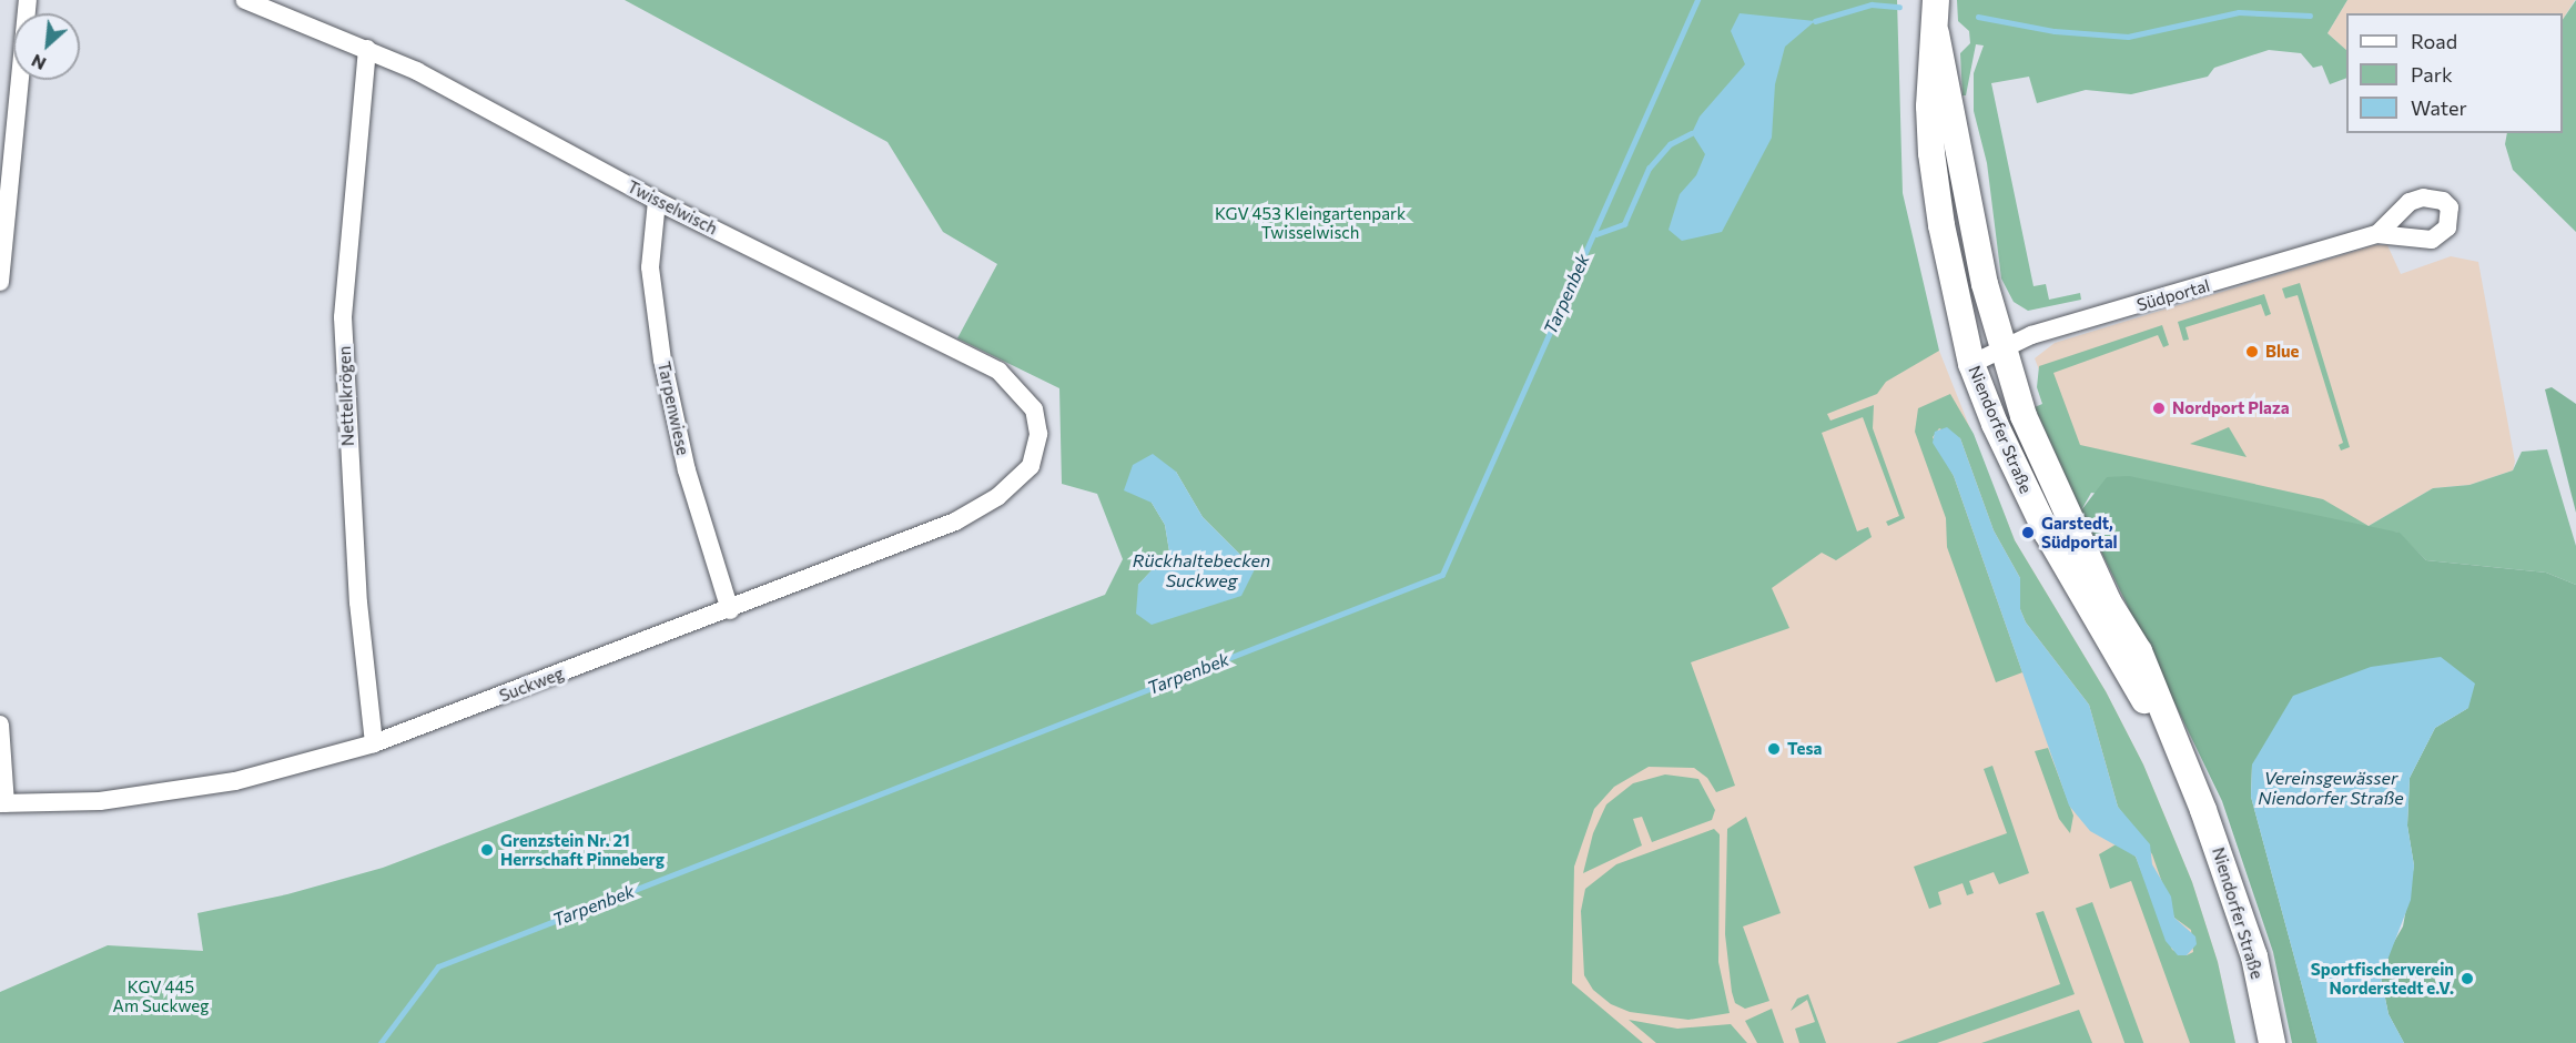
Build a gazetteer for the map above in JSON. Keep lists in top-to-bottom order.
{
  "streets": {
    "main road": ["Niendorfer Straße"],
    "street": [
      "Twisselwisch",
      "Südportal",
      "Nettelkrögen",
      "Tarpenwiese",
      "Suckweg"
    ]
  },
  "crossings": [
    ["Twisselwisch", "Nettelkrögen"],
    ["Twisselwisch", "Tarpenwiese"],
    ["Twisselwisch", "Suckweg"],
    ["Südportal", "Niendorfer Straße"],
    ["Nettelkrögen", "Suckweg"],
    ["Tarpenwiese", "Suckweg"]
  ],
  "water": ["Tarpenbek", "Rückhaltebecken Suckweg", "Vereinsgewässer Niendorfer Straße"],
  "parks": ["KGV 453 Kleingartenpark Twisselwisch", "KGV 445 Am Suckweg"],
  "places": [
    "Blue",
    "Nordport Plaza",
    "Garstedt, Südportal",
    "Tesa",
    "Grenzstein Nr. 21 Herrschaft Pinneberg",
    "Sportfischerverein Norderstedt e.V."
  ],
  "legend": ["Road", "Park", "Water"],
  "north": "bottom left"
}
